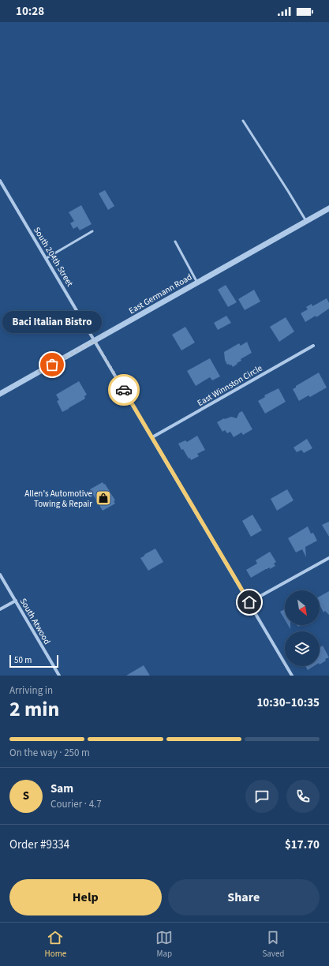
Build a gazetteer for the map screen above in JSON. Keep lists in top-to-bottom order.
{
  "streets": {
    "street": [
      "South 204th Street",
      "East Germann Road",
      "East Winnston Circle",
      "South Atwood"
    ]
  },
  "crossings": [
    ["South 204th Street", "East Germann Road"],
    ["South 204th Street", "East Winnston Circle"]
  ],
  "places": {
    "other": ["Baci Italian Bistro"],
    "shop": ["Allen's Automotive Towing & Repair"]
  },
  "scale_bar": "50 m",
  "north": "bottom right",
  "page": {
    "status": "10:28",
    "bubble": "Baci Italian Bistro",
    "scale": "50 m",
    "heading": ["2 min", "Arriving in", "10:30–10:35"],
    "panel": [
      "Sam",
      "Courier · 4.7",
      "Order #9334",
      "$17.70"
    ],
    "bar": "On the way · 250 m",
    "round": "S",
    "buttons": ["Help", "Share"],
    "tabs": ["Home", "Map", "Saved"]
  }
}
